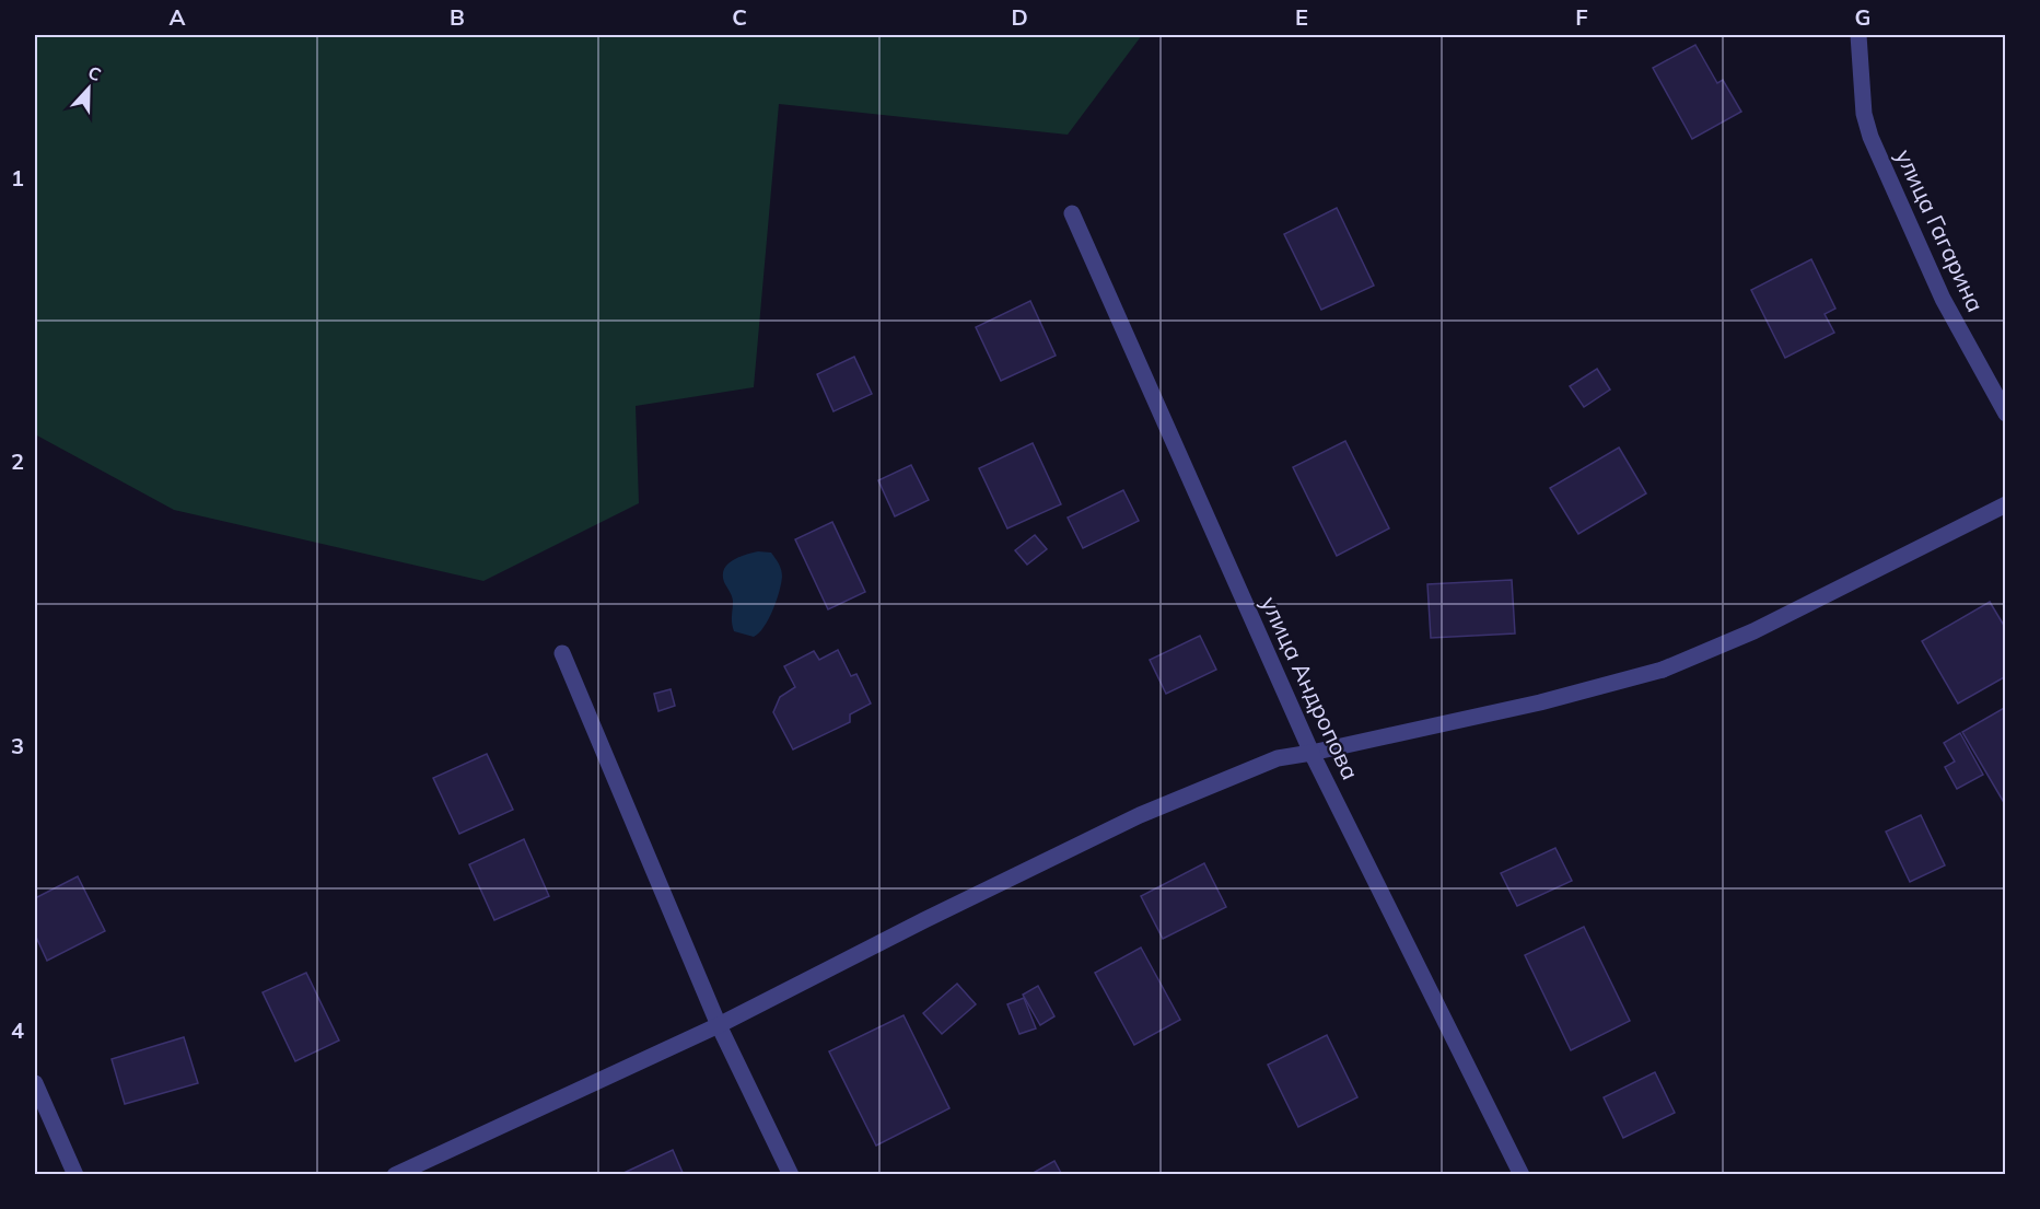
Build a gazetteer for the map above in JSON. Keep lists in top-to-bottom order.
{
  "streets": {
    "street": ["улица Гагарина", "улица Андропова"]
  },
  "north": "top",
  "grid": {
    "columns": [
      "A",
      "B",
      "C",
      "D",
      "E",
      "F",
      "G"
    ],
    "rows": [
      "1",
      "2",
      "3",
      "4"
    ]
  }
}
